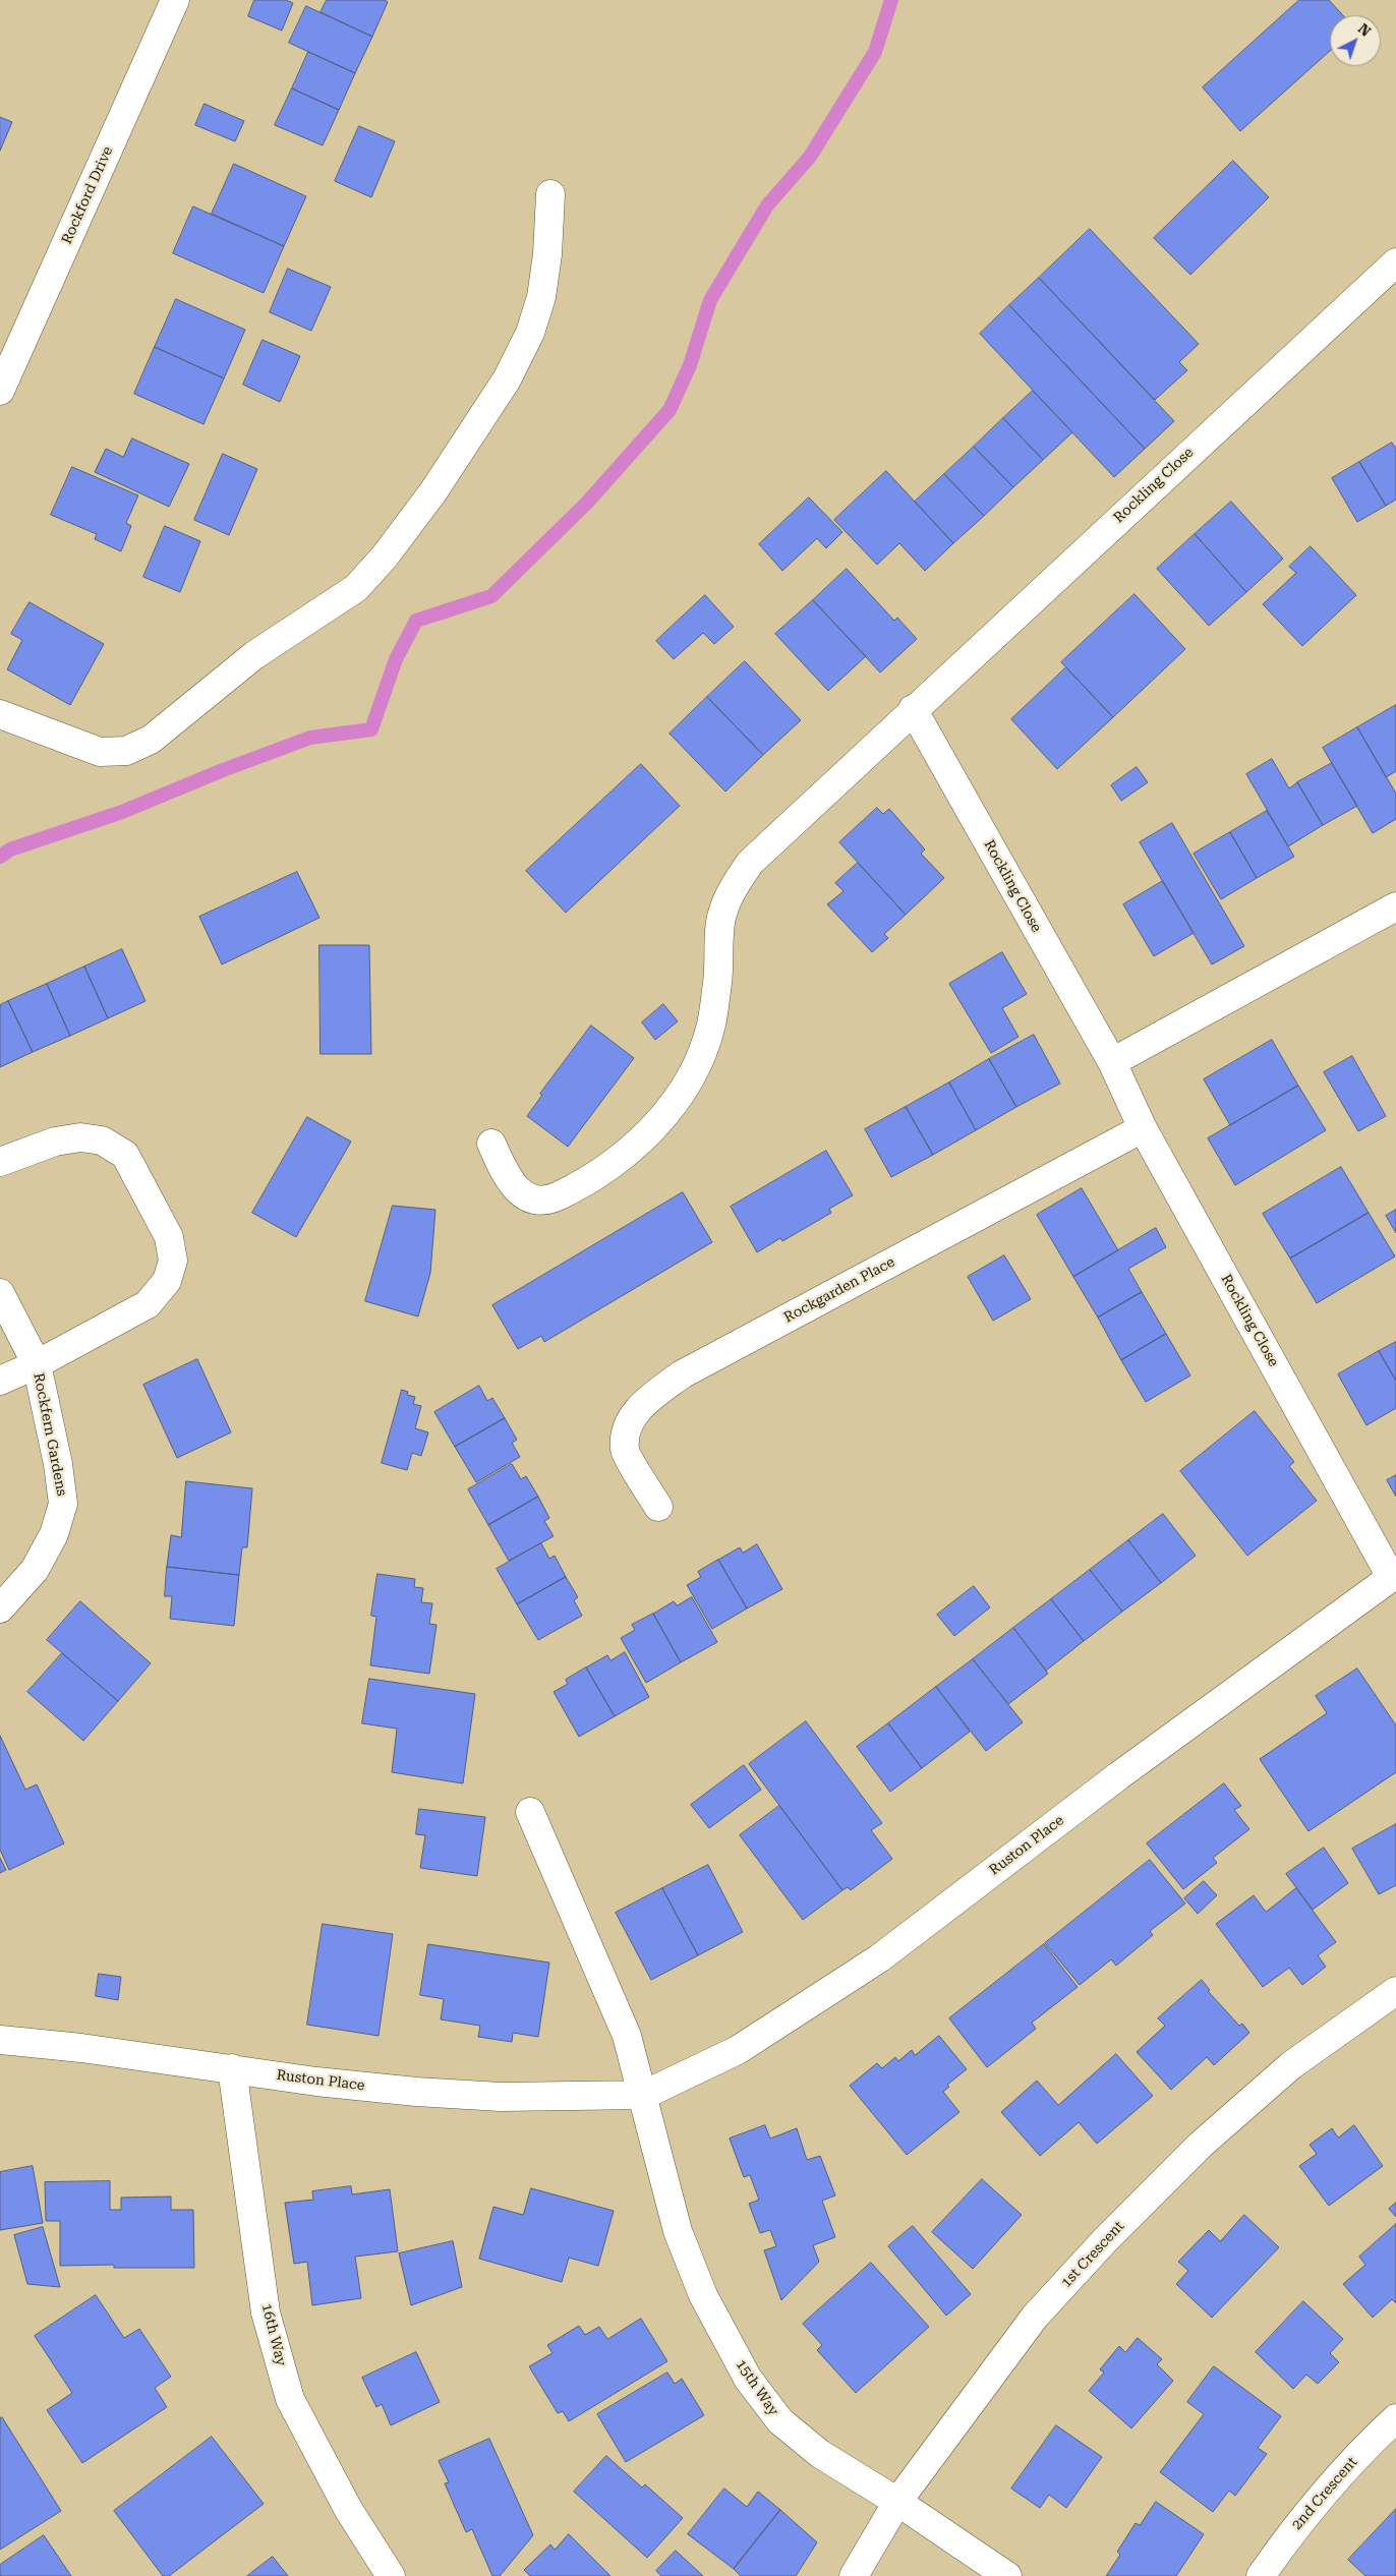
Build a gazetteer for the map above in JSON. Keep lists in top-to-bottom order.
{
  "streets": {
    "street": [
      "Rockford Drive",
      "Rockling Close",
      "Rockgarden Place",
      "Rockfern Gardens",
      "Ruston Place",
      "1st Crescent",
      "16th Way",
      "15th Way",
      "2nd Crescent"
    ]
  },
  "crossings": [
    ["Rockling Close", "Rockgarden Place"],
    ["Rockling Close", "Ruston Place"],
    ["Ruston Place", "16th Way"],
    ["Ruston Place", "15th Way"],
    ["1st Crescent", "15th Way"]
  ],
  "north": "top right"
}
